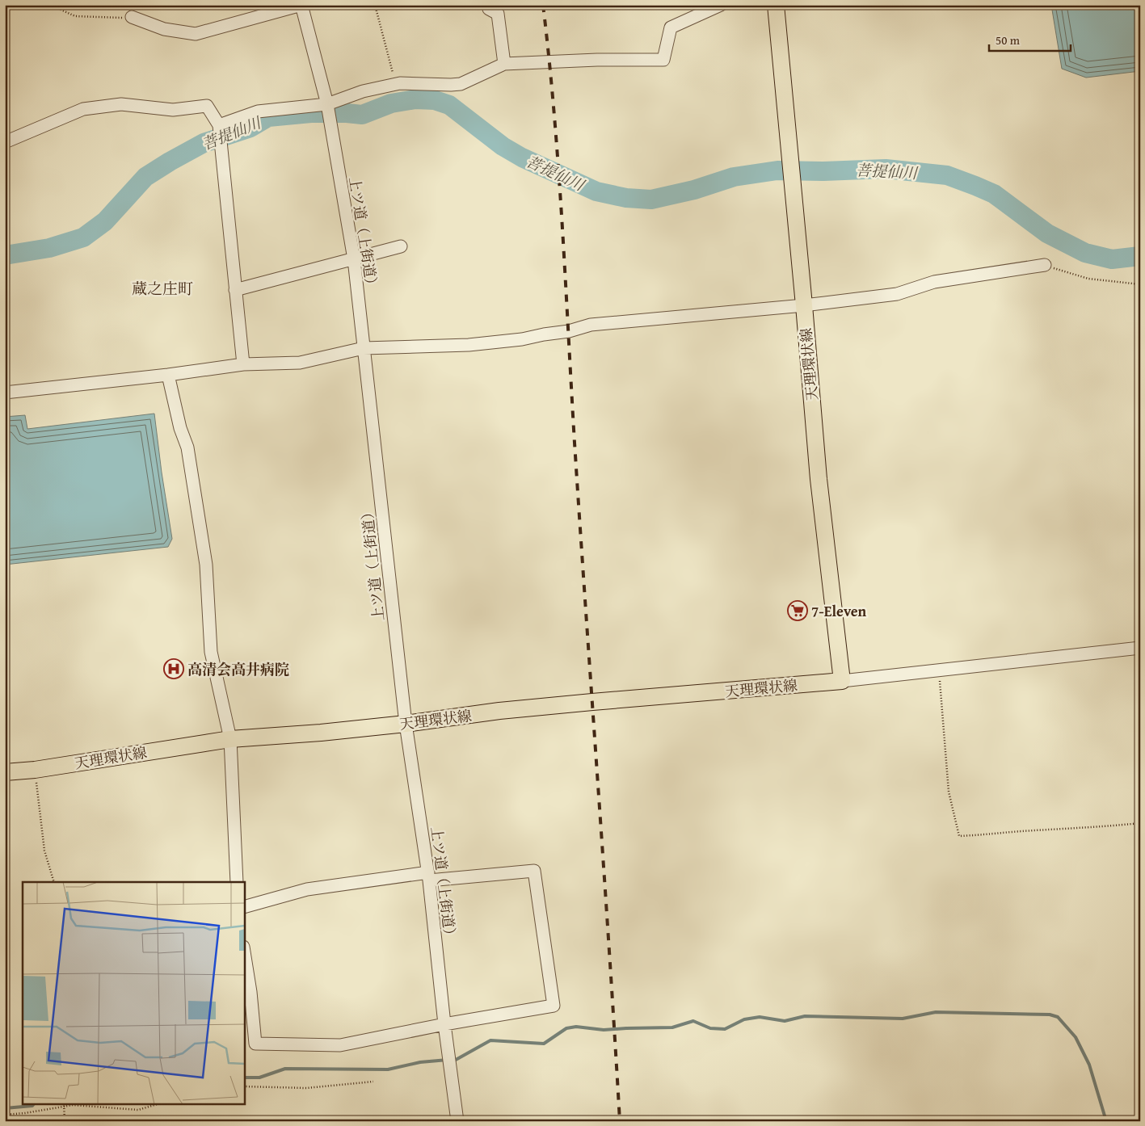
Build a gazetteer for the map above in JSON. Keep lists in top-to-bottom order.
{
  "streets": {
    "main road": ["天理環状線"],
    "street": ["上ツ道（上街道）"]
  },
  "crossings": [
    ["上ツ道（上街道）", "天理環状線"]
  ],
  "districts": ["蔵之庄町"],
  "water": ["菩提仙川"],
  "places": {
    "supermarket": ["7-Eleven"],
    "hospital": ["高清会高井病院"]
  },
  "scale_bar": "50 m"
}
